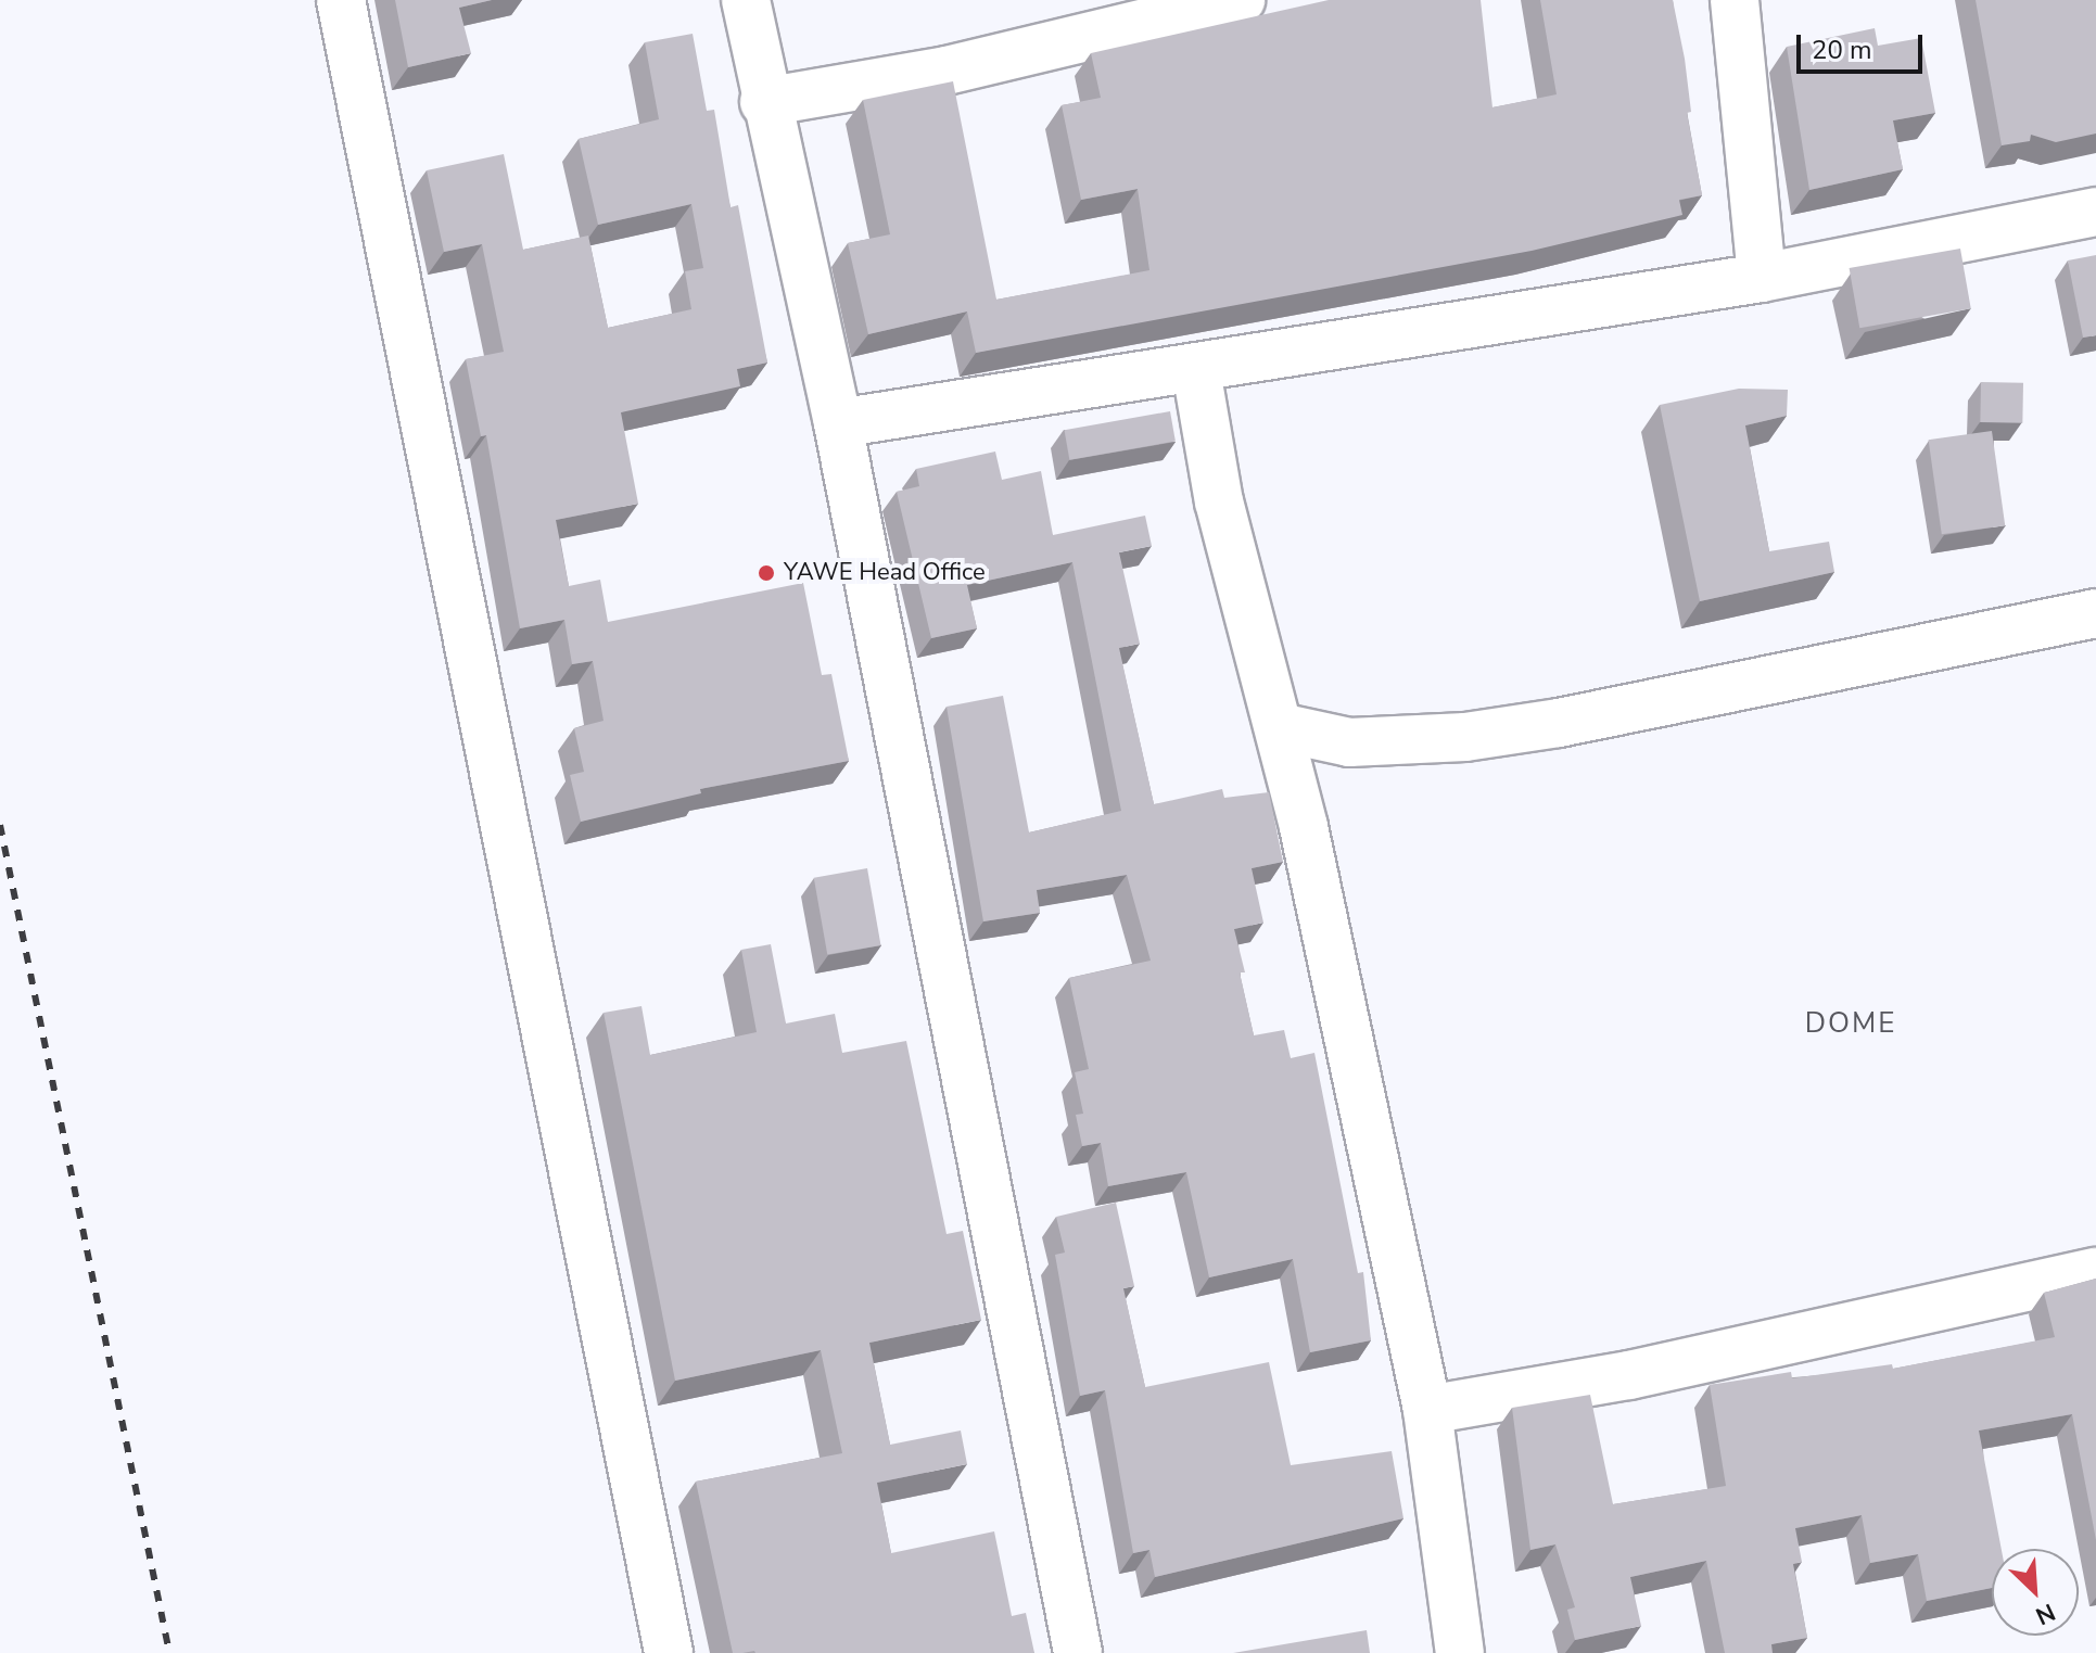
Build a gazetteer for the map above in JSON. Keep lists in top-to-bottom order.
{
  "districts": ["DOME"],
  "places": ["YAWE Head Office"],
  "scale_bar": "20 m",
  "north": "bottom right"
}
